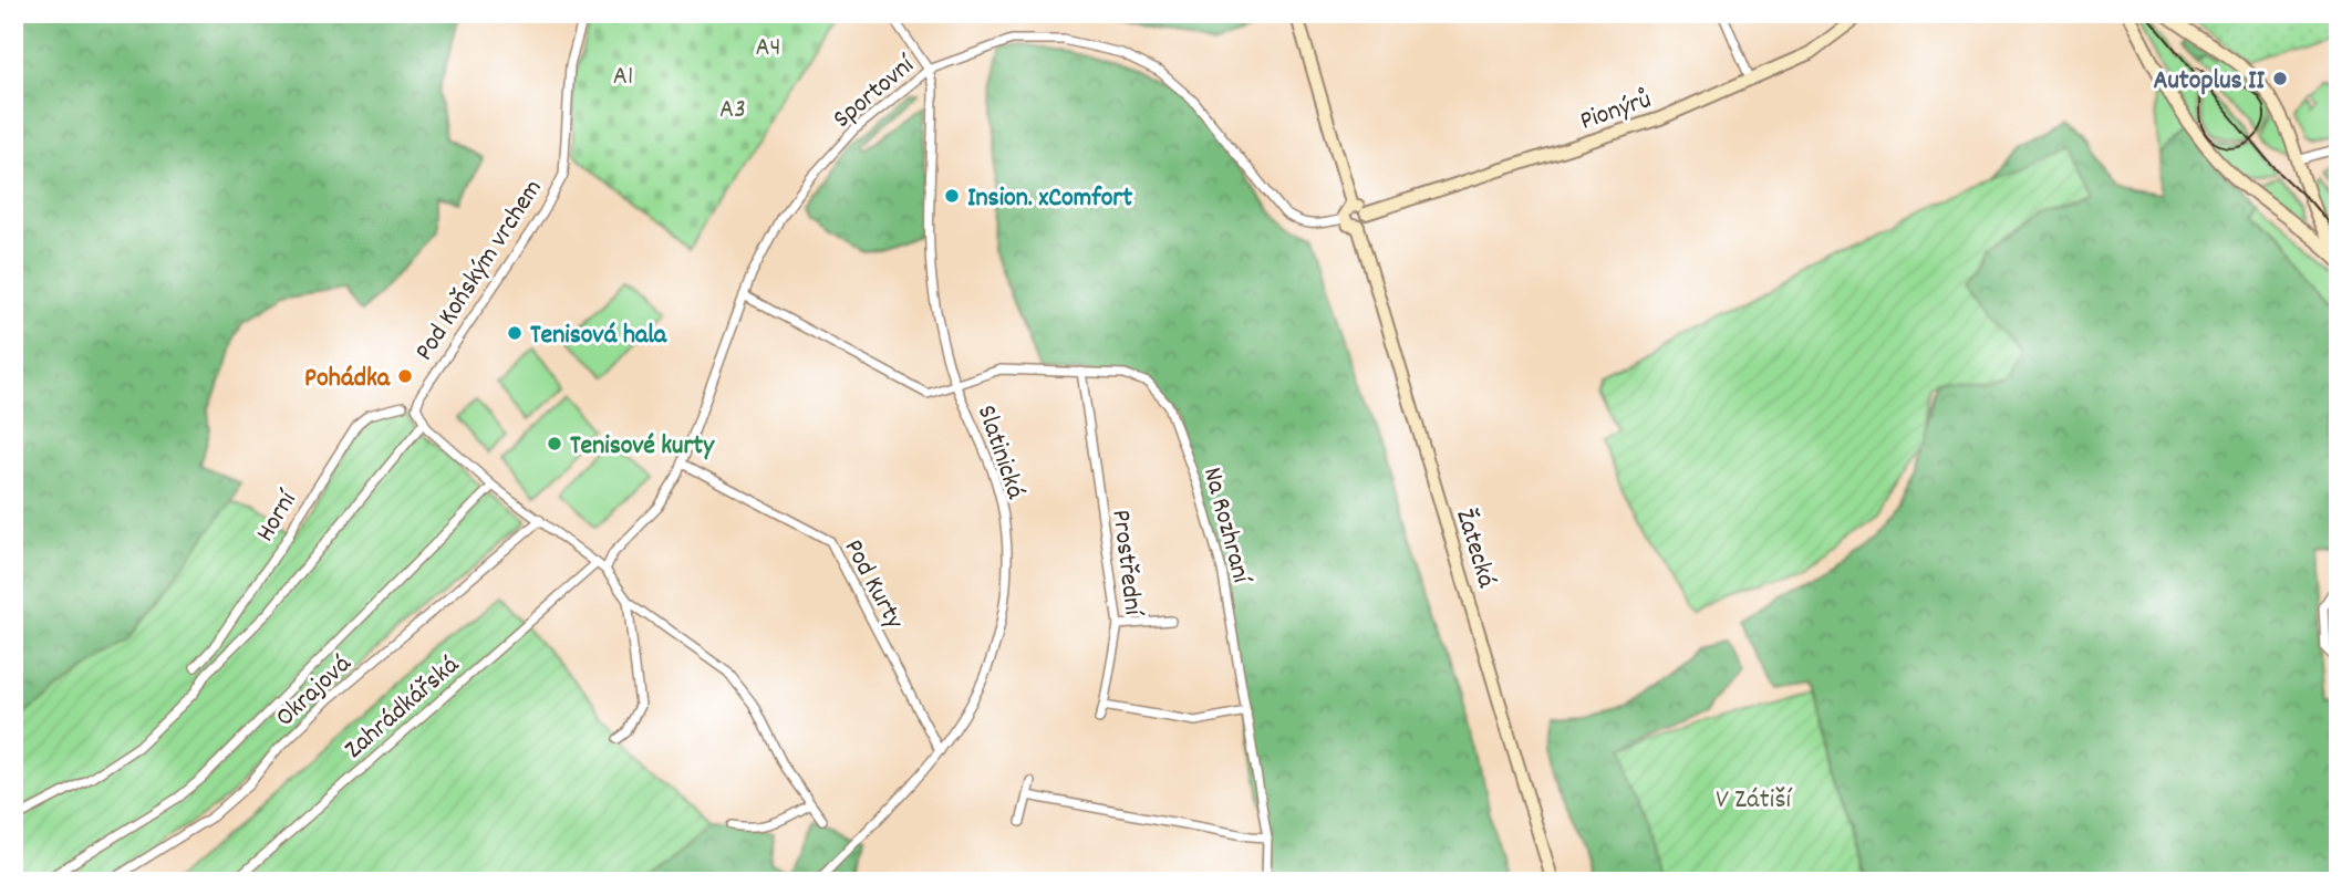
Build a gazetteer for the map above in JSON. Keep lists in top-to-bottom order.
{
  "streets": {
    "street": [
      "Sportovní",
      "Pionýrů",
      "Pod Koňským vrchem",
      "Slatinická",
      "Horní",
      "Na Rozhraní",
      "Žatecká",
      "Prostřední",
      "Pod Kurty",
      "Okrajová",
      "Zahrádkářská"
    ]
  },
  "crossings": [
    ["Sportovní", "Pionýrů"],
    ["Sportovní", "Slatinická"],
    ["Sportovní", "Na Rozhraní"],
    ["Sportovní", "Žatecká"],
    ["Sportovní", "Pod Kurty"],
    ["Pionýrů", "Žatecká"],
    ["Slatinická", "Na Rozhraní"],
    ["Slatinická", "Pod Kurty"],
    ["Na Rozhraní", "Prostřední"]
  ],
  "parks": [
    "A4",
    "A1",
    "A3",
    "V Zátiší"
  ],
  "places": [
    "Autoplus II",
    "Insion. xComfort",
    "Tenisová hala",
    "Pohádka",
    "Tenisové kurty"
  ]
}
